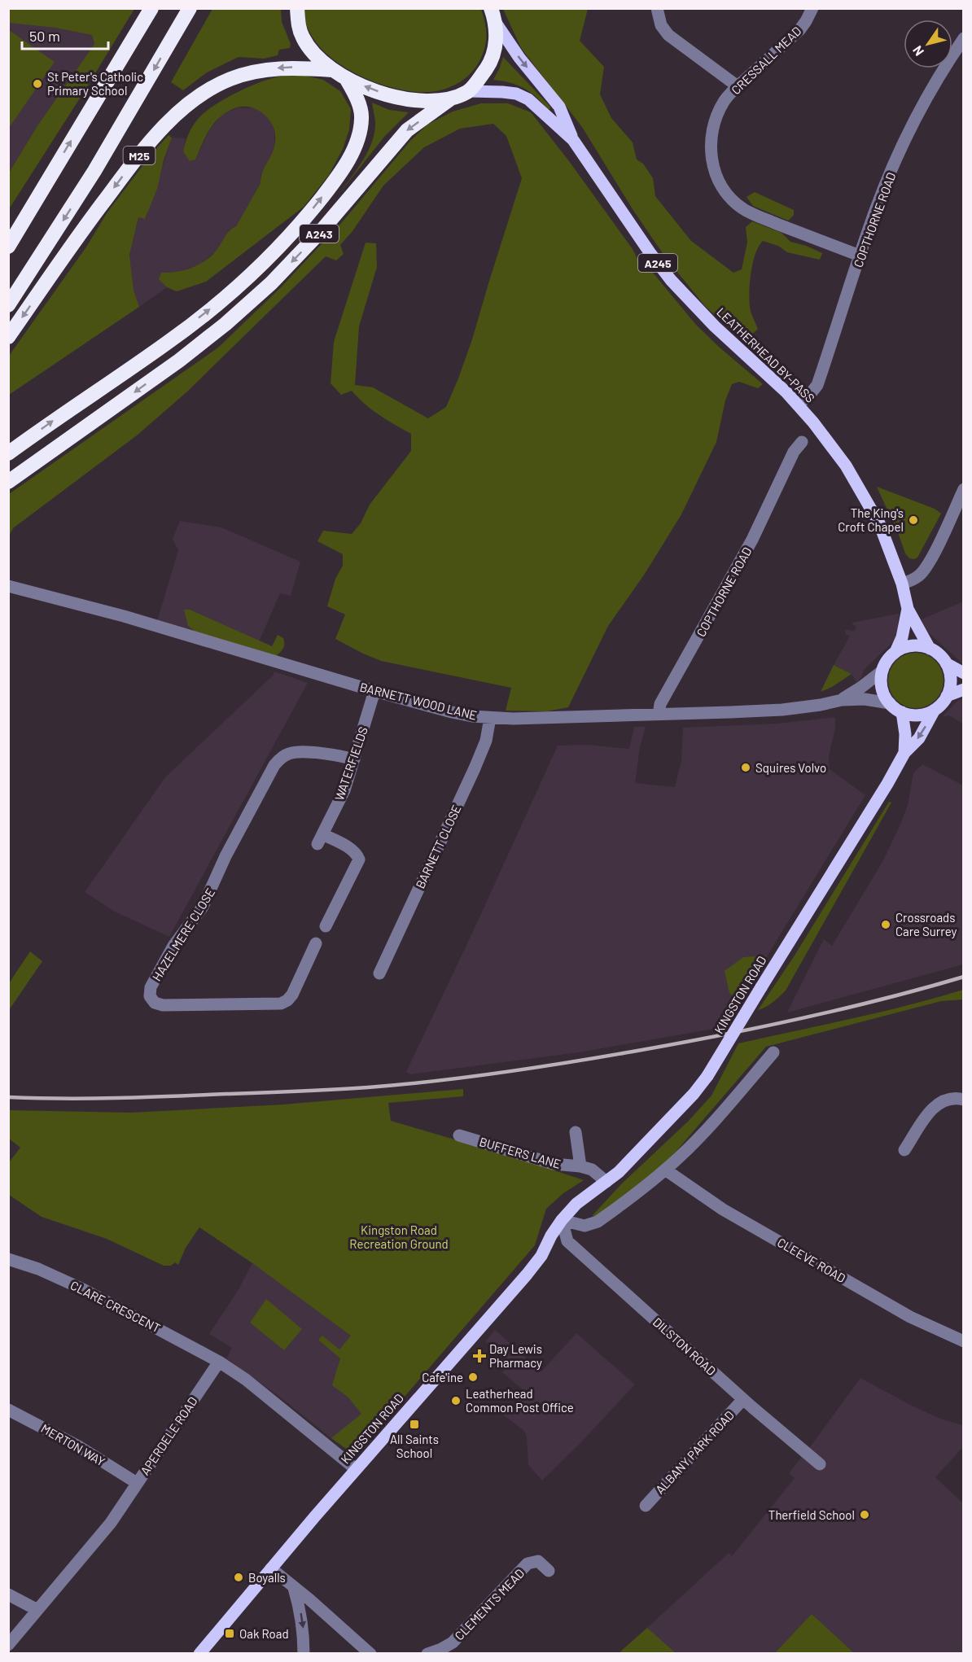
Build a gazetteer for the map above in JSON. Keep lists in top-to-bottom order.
{
  "streets": {
    "highway": ["M25", "A243"],
    "main road": ["A245", "LEATHERHEAD BY-PASS", "KINGSTON ROAD"],
    "street": [
      "CRESSALL MEAD",
      "COPTHORNE ROAD",
      "BARNETT WOOD LANE",
      "WATERFIELDS",
      "BARNETT CLOSE",
      "HAZELMERE CLOSE",
      "BUFFERS LANE",
      "CLEEVE ROAD",
      "CLARE CRESCENT",
      "DILSTON ROAD",
      "APERDELE ROAD",
      "MERTON WAY",
      "ALBANY PARK ROAD",
      "CLEMENTS MEAD"
    ]
  },
  "crossings": [
    ["CRESSALL MEAD", "COPTHORNE ROAD"],
    ["COPTHORNE ROAD", "LEATHERHEAD BY-PASS"],
    ["COPTHORNE ROAD", "BARNETT WOOD LANE"],
    ["A245", "LEATHERHEAD BY-PASS"],
    ["A245", "BARNETT WOOD LANE"],
    ["A245", "KINGSTON ROAD"],
    ["BARNETT WOOD LANE", "WATERFIELDS"],
    ["BARNETT WOOD LANE", "BARNETT CLOSE"],
    ["BARNETT WOOD LANE", "KINGSTON ROAD"],
    ["WATERFIELDS", "HAZELMERE CLOSE"],
    ["KINGSTON ROAD", "BUFFERS LANE"],
    ["KINGSTON ROAD", "DILSTON ROAD"],
    ["CLARE CRESCENT", "APERDELE ROAD"],
    ["DILSTON ROAD", "ALBANY PARK ROAD"],
    ["APERDELE ROAD", "MERTON WAY"]
  ],
  "parks": ["Kingston Road Recreation Ground"],
  "places": {
    "other": [
      "St Peter's Catholic Primary School",
      "The King's Croft Chapel",
      "Squires Volvo",
      "Crossroads Care Surrey",
      "Cafe'ine",
      "Leatherhead Common Post Office",
      "Therfield School",
      "Boyalls"
    ],
    "health": ["Day Lewis Pharmacy"],
    "transit": ["All Saints School", "Oak Road"]
  },
  "scale_bar": "50 m",
  "north": "bottom left"
}
